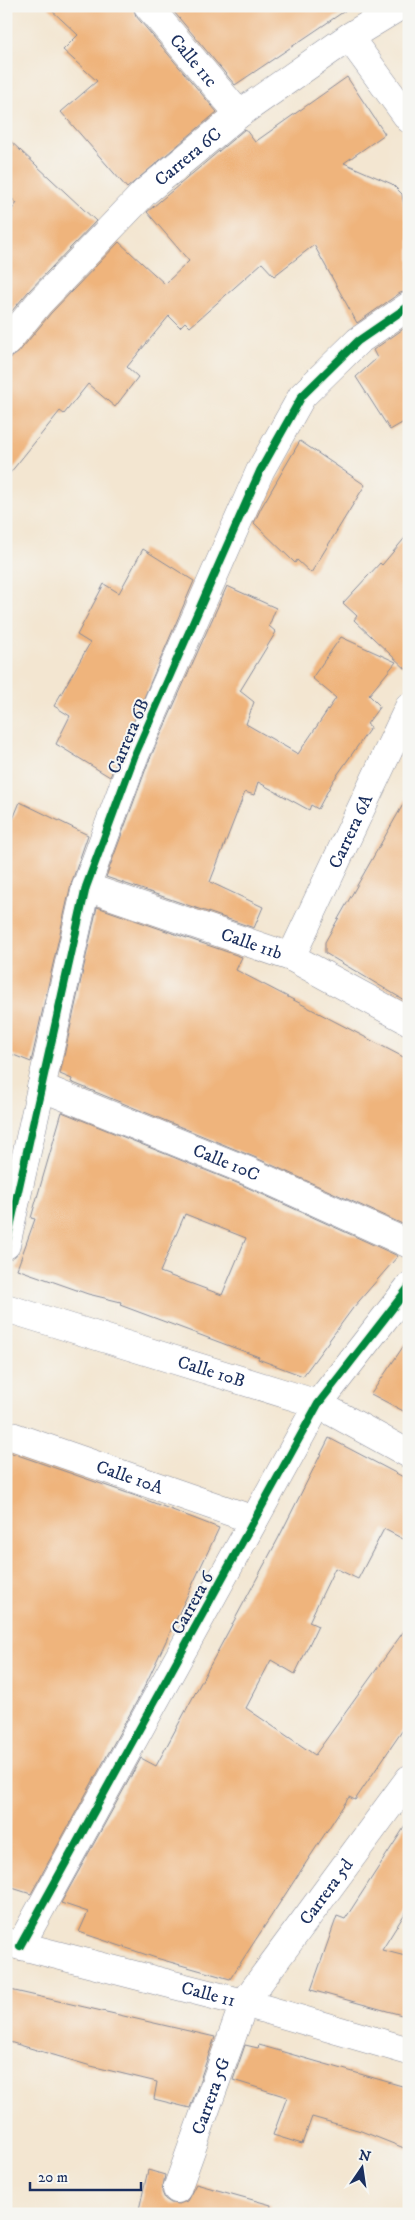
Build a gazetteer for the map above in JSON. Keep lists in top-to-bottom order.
{
  "streets": {
    "street": [
      "Calle 11c",
      "Carrera 6C",
      "Carrera 6B",
      "Carrera 6A",
      "Calle 11b",
      "Calle 10C",
      "Calle 10B",
      "Calle 10A",
      "Carrera 6",
      "Carrera 5d",
      "Calle 11",
      "Carrera 5G"
    ]
  },
  "crossings": [
    ["Calle 11c", "Carrera 6C"],
    ["Carrera 6B", "Calle 11b"],
    ["Carrera 6B", "Calle 10C"],
    ["Carrera 6A", "Calle 11b"],
    ["Calle 10B", "Carrera 6"],
    ["Calle 10A", "Carrera 6"],
    ["Carrera 6", "Calle 11"],
    ["Carrera 5d", "Calle 11"],
    ["Carrera 5d", "Carrera 5G"],
    ["Calle 11", "Carrera 5G"]
  ],
  "scale_bar": "20 m",
  "north": "top"
}
